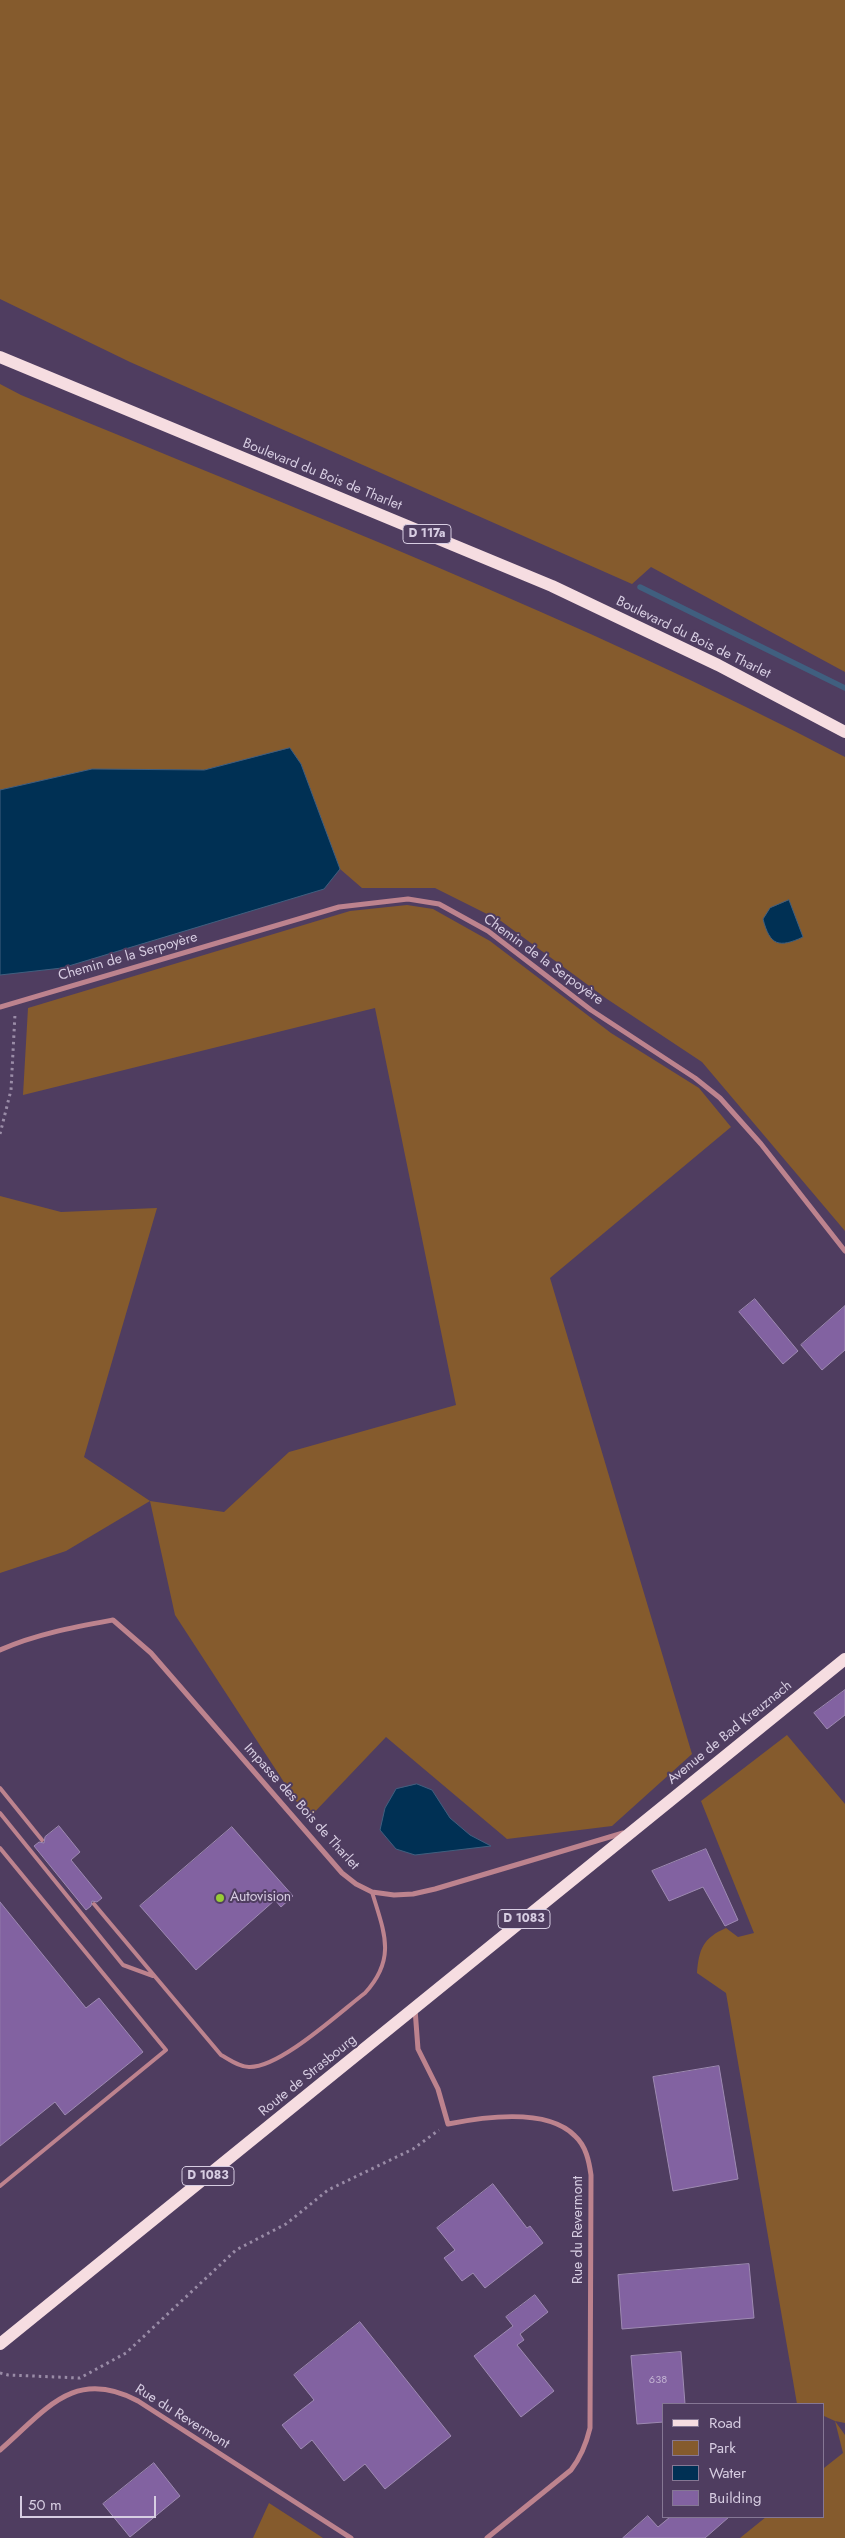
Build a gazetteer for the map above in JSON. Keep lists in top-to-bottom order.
{
  "streets": {
    "main road": [
      "Boulevard du Bois de Tharlet",
      "D 117a",
      "Avenue de Bad Kreuznach",
      "D 1083",
      "Route de Strasbourg"
    ],
    "street": ["Chemin de la Serpoyère", "Impasse des Bois de Tharlet", "Rue du Revermont"]
  },
  "crossings": [
    ["Avenue de Bad Kreuznach", "Impasse des Bois de Tharlet"],
    ["Avenue de Bad Kreuznach", "Route de Strasbourg"],
    ["Impasse des Bois de Tharlet", "Route de Strasbourg"]
  ],
  "places": ["Autovision"],
  "house_numbers": ["638"],
  "legend": [
    "Road",
    "Park",
    "Water",
    "Building"
  ],
  "scale_bar": "50 m"
}
